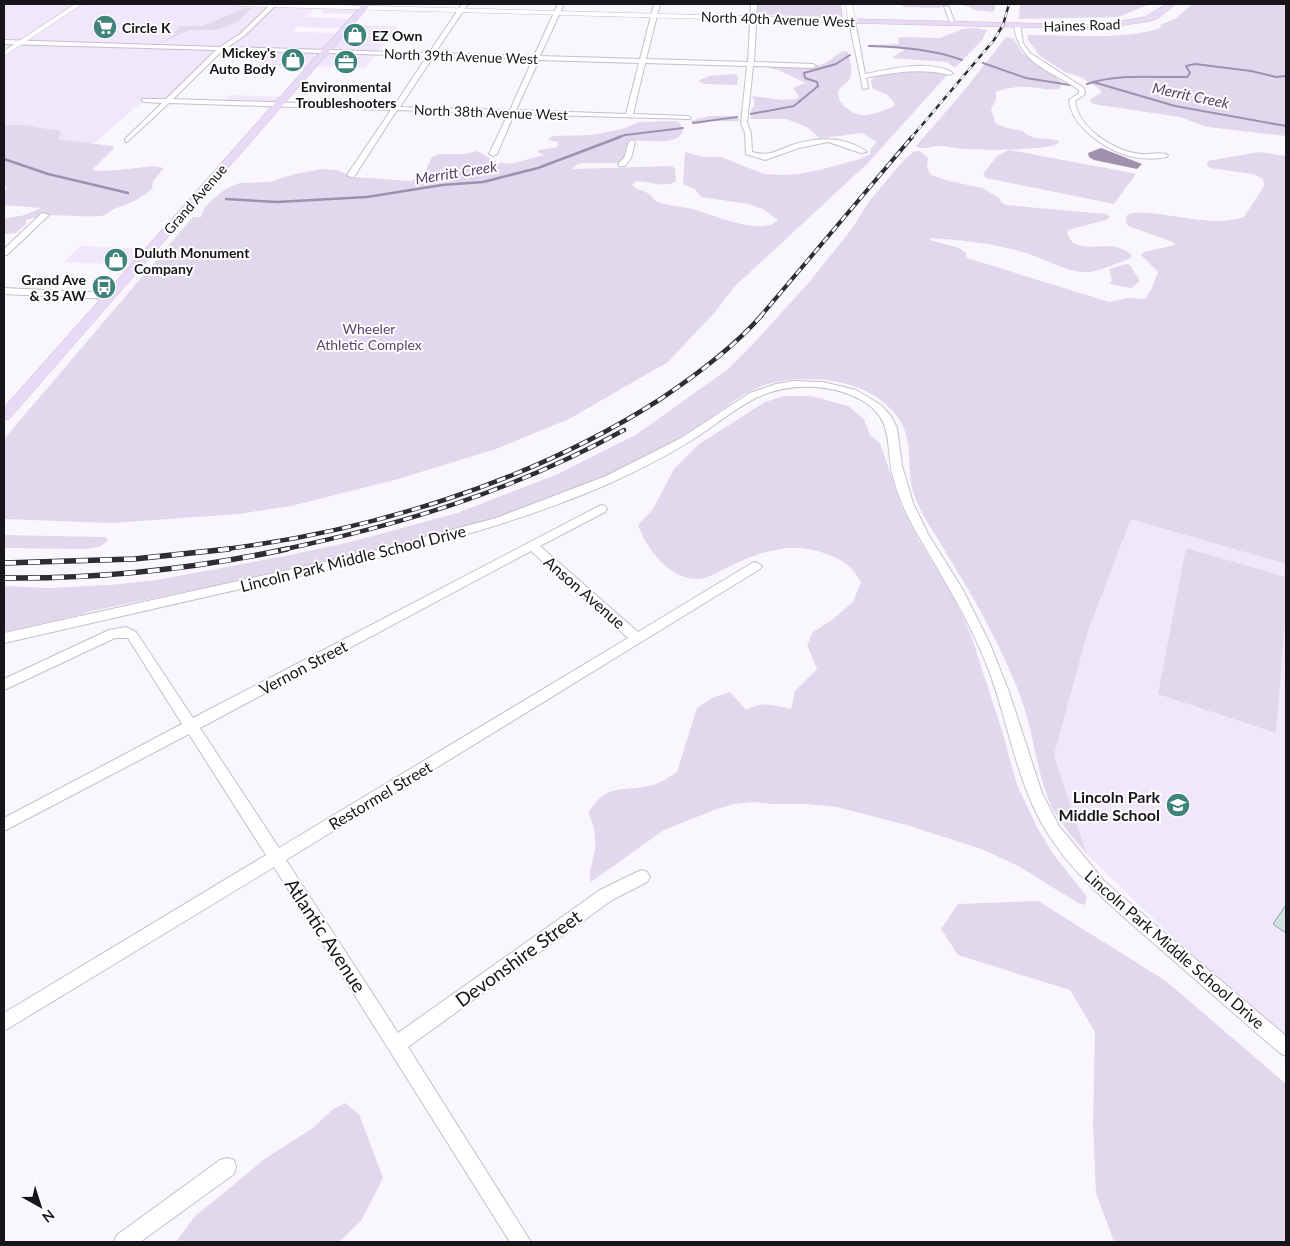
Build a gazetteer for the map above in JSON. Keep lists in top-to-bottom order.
{
  "streets": {
    "main road": ["North 40th Avenue West", "Haines Road", "Grand Avenue"],
    "street": [
      "North 39th Avenue West",
      "North 38th Avenue West",
      "Lincoln Park Middle School Drive",
      "Anson Avenue",
      "Vernon Street",
      "Restormel Street",
      "Atlantic Avenue",
      "Devonshire Street"
    ]
  },
  "crossings": [
    ["North 40th Avenue West", "Haines Road"],
    ["North 40th Avenue West", "Grand Avenue"],
    ["North 39th Avenue West", "Grand Avenue"],
    ["North 38th Avenue West", "Grand Avenue"],
    ["Anson Avenue", "Vernon Street"],
    ["Anson Avenue", "Restormel Street"],
    ["Vernon Street", "Atlantic Avenue"],
    ["Restormel Street", "Atlantic Avenue"],
    ["Atlantic Avenue", "Devonshire Street"]
  ],
  "water": ["Merrit Creek", "Merritt Creek"],
  "parks": ["Wheeler Athletic Complex"],
  "places": {
    "supermarket": ["Circle K"],
    "shop": ["EZ Own", "Mickey's Auto Body", "Duluth Monument Company"],
    "office": ["Environmental Troubleshooters"],
    "bus stop": ["Grand Ave & 35 AW"],
    "school or university": ["Lincoln Park Middle School"]
  },
  "north": "bottom right"
}
